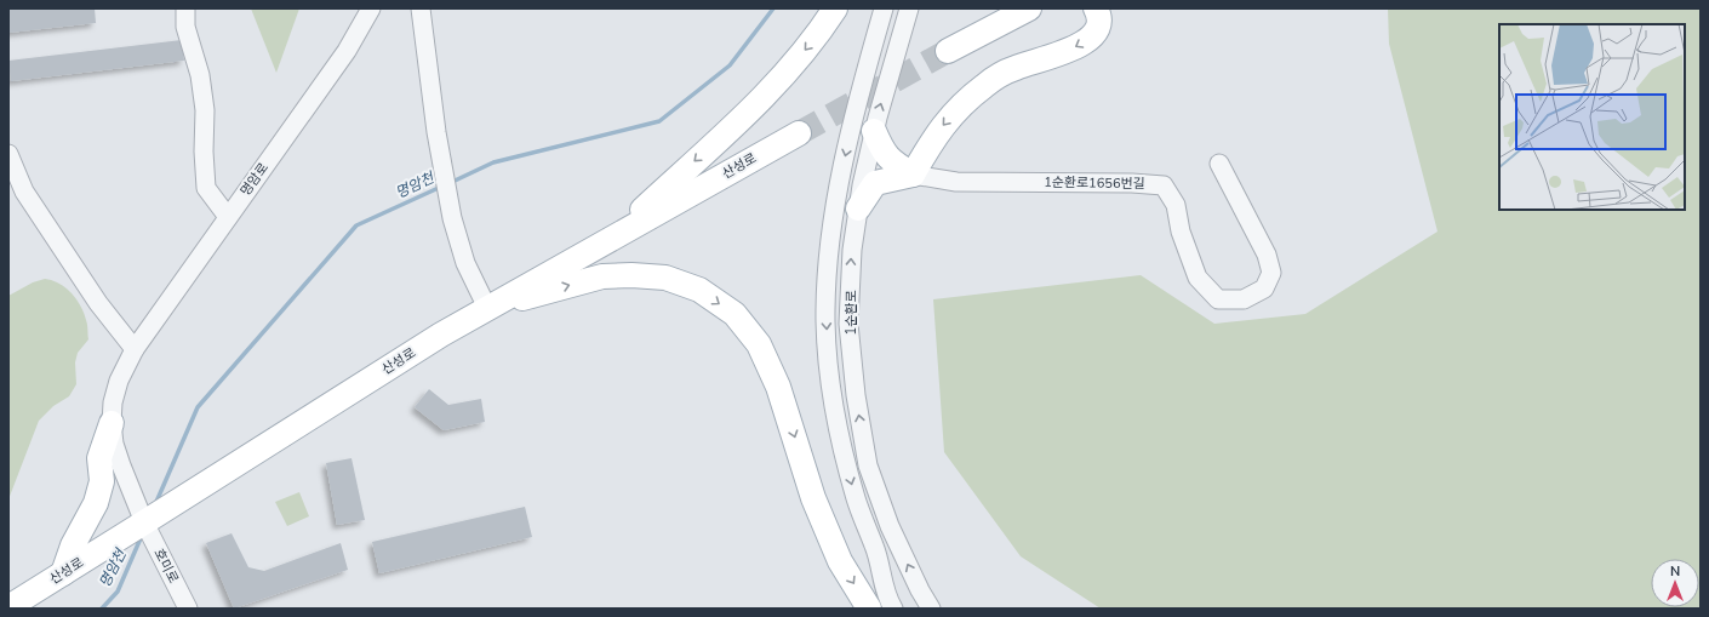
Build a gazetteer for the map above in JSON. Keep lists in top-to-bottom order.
{
  "streets": {
    "main road": ["산성로"],
    "street": [
      "명암로",
      "1순환로1656번길",
      "1순환로",
      "호미로"
    ]
  },
  "crossings": [
    ["산성로", "명암로"],
    ["산성로", "호미로"],
    ["명암로", "호미로"]
  ],
  "water": ["명암천"],
  "north": "top"
}
